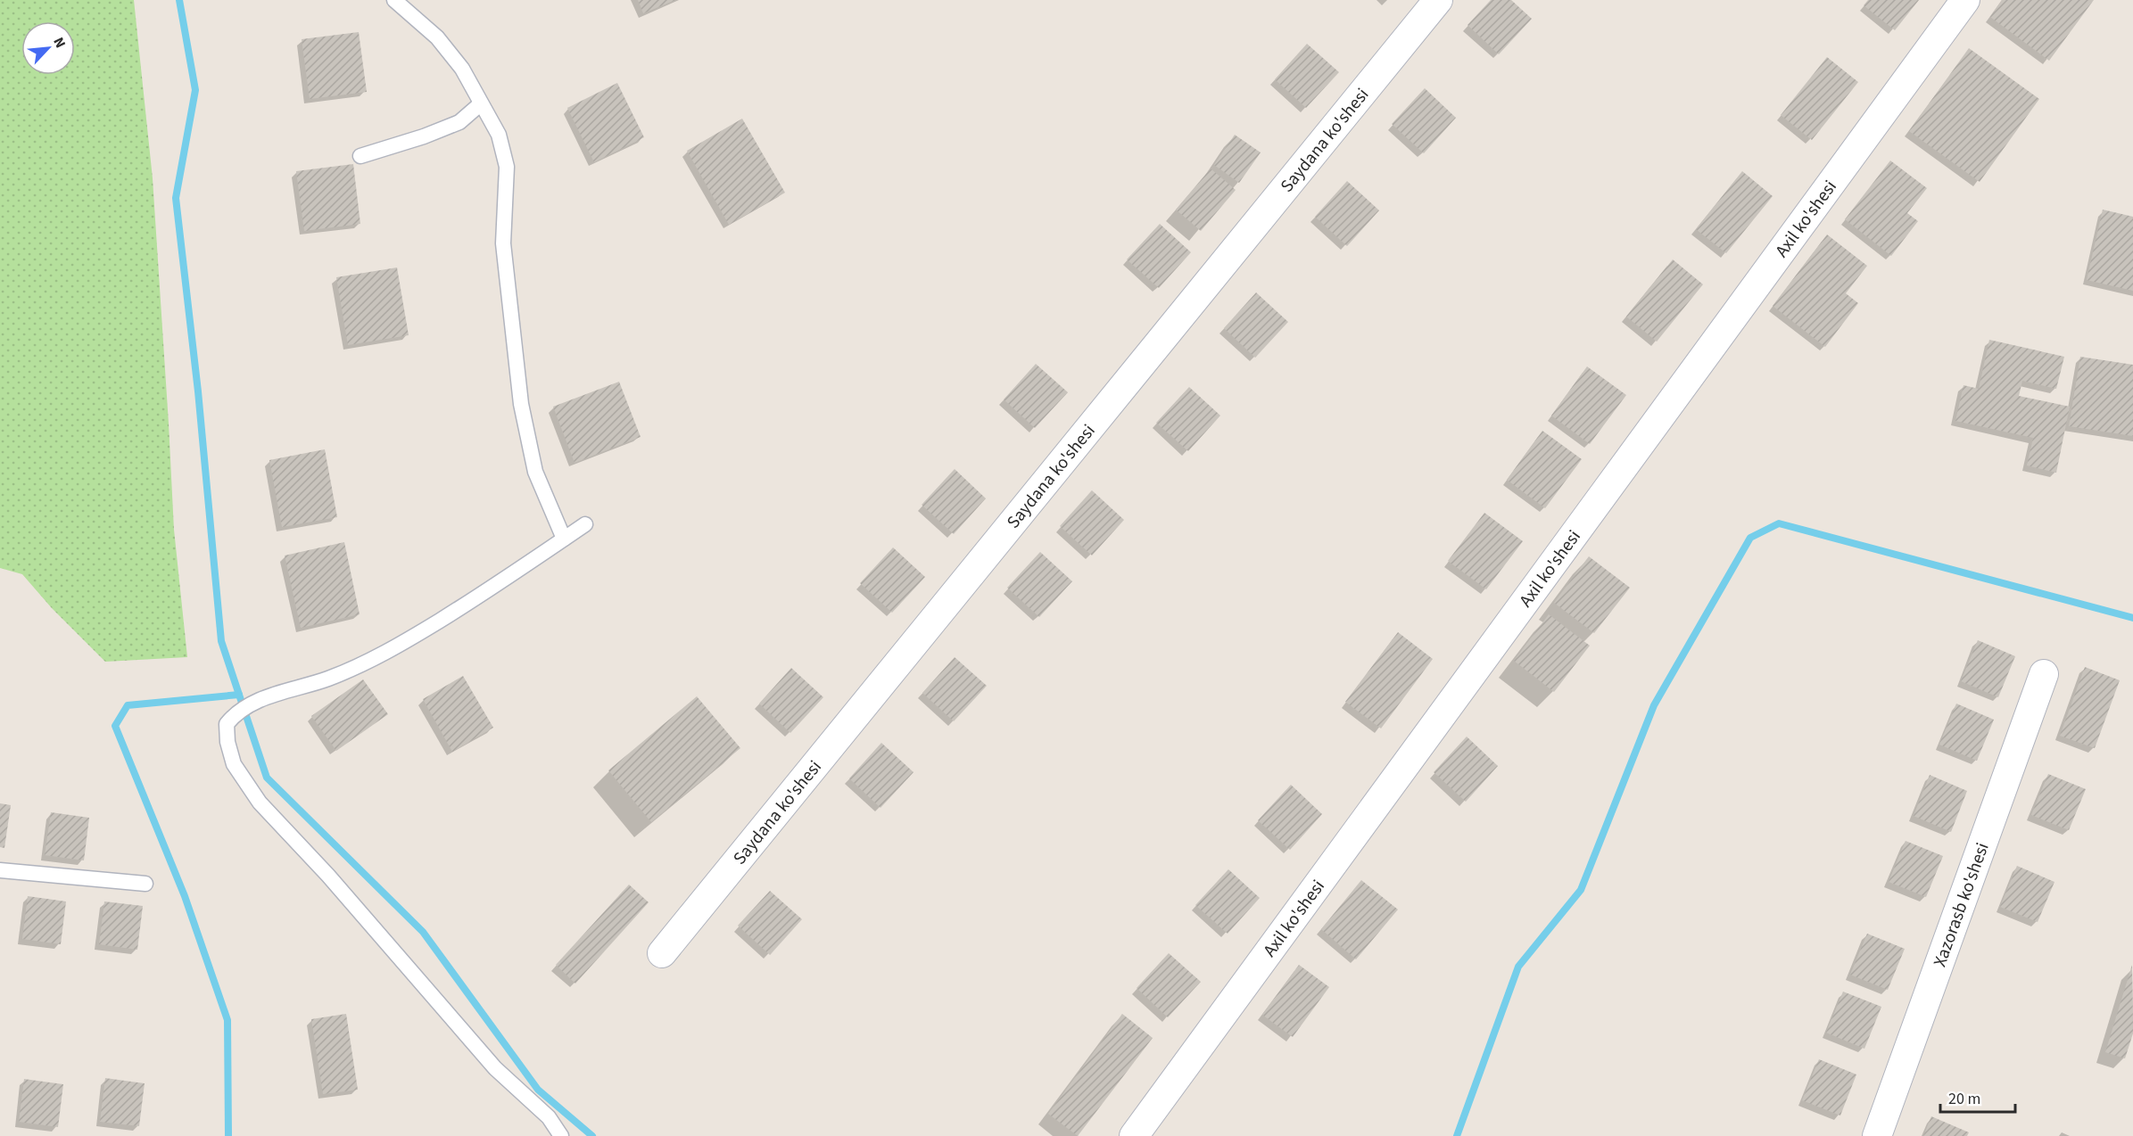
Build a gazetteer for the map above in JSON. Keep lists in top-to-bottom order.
{
  "streets": {
    "street": ["Saydana ko'shesi", "Axil ko'shesi", "Xazorasb ko'shesi"]
  },
  "scale_bar": "20 m",
  "north": "top right"
}
